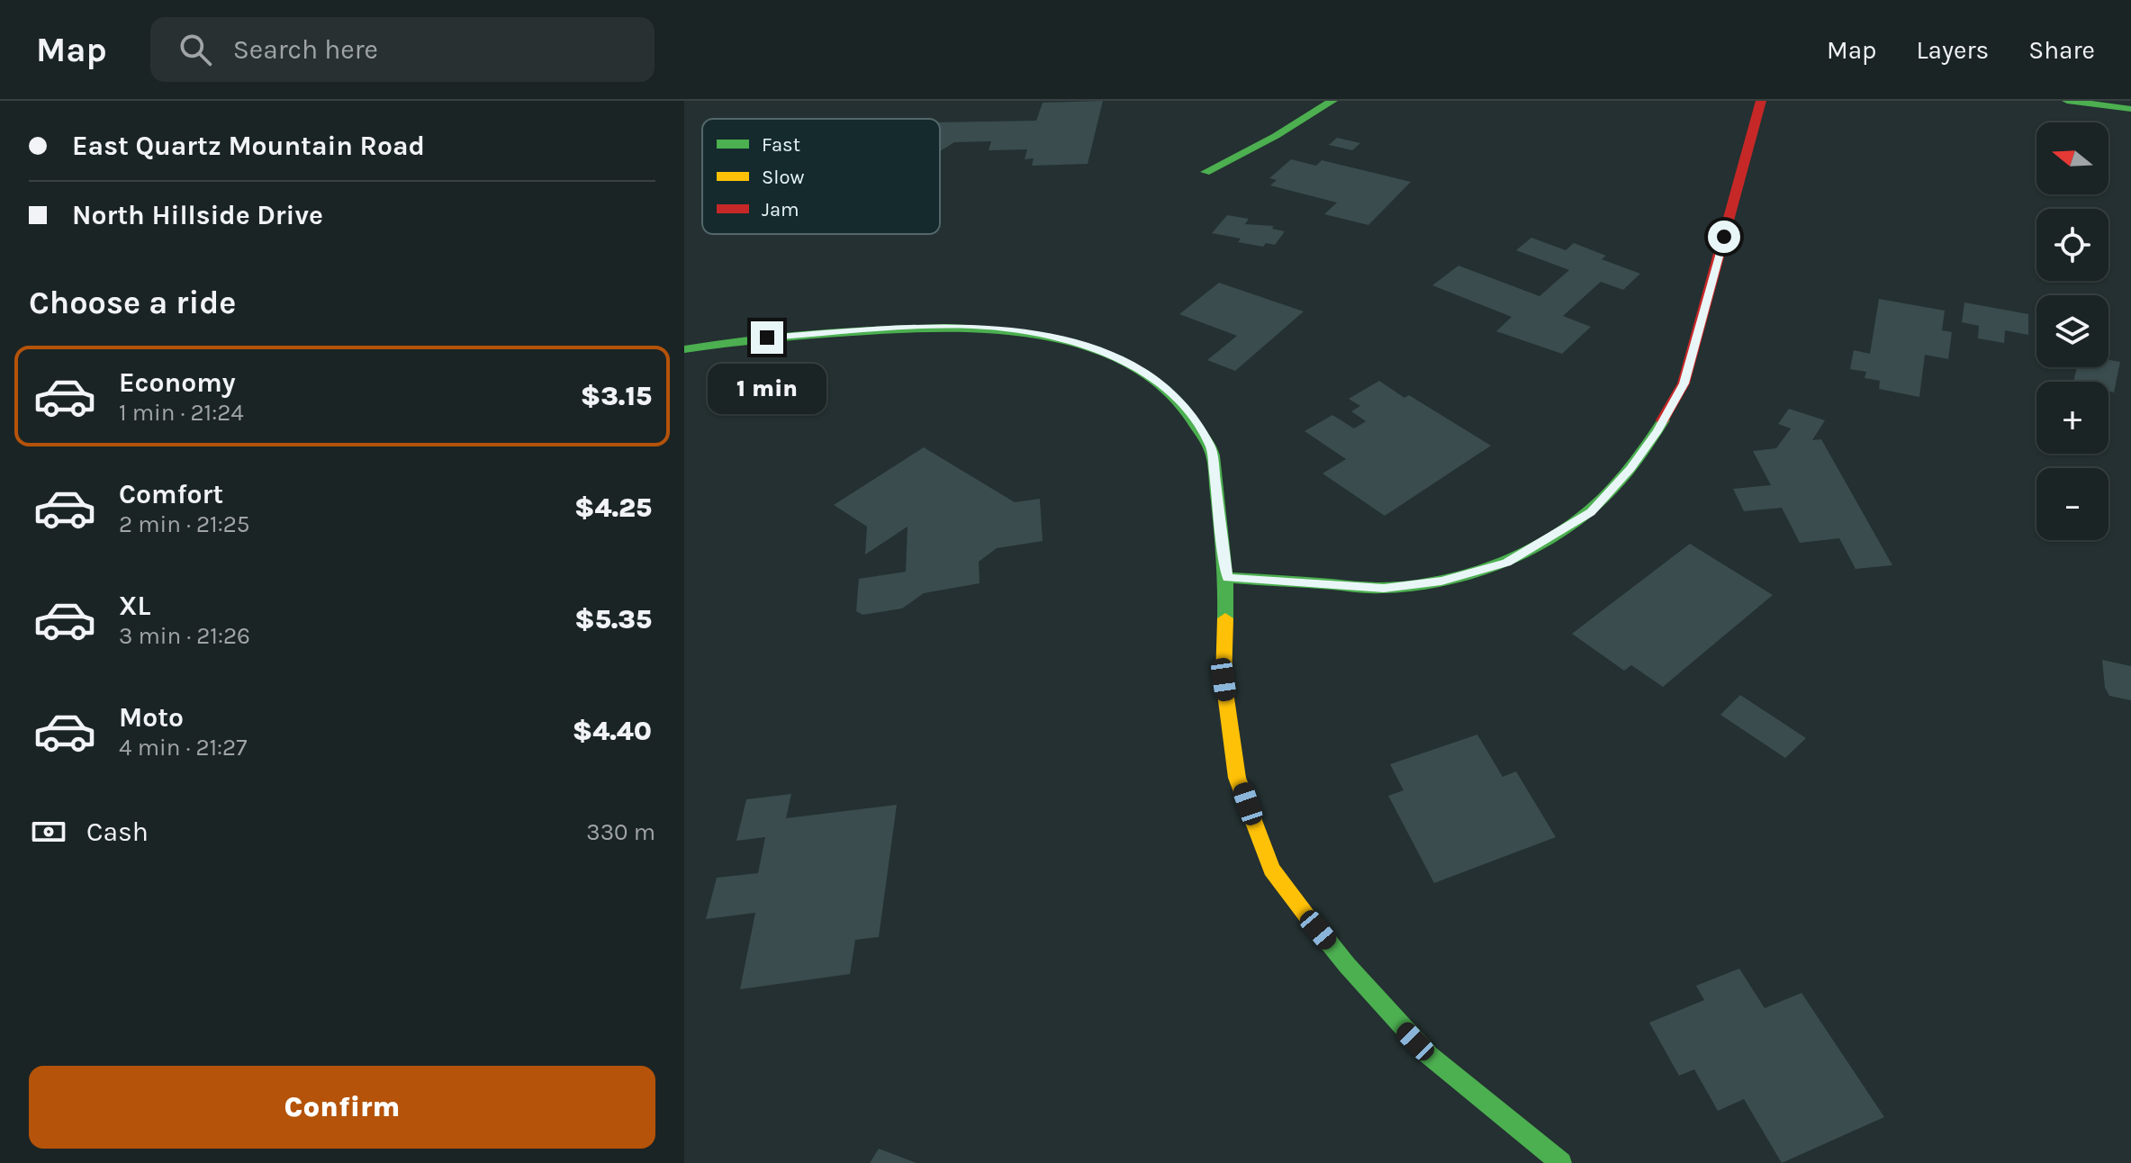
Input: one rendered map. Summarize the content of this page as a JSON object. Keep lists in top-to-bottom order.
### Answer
{
  "legend": ["Fast", "Slow", "Jam"],
  "north": "left",
  "page": {
    "header": "Map",
    "search": "Search here",
    "nav": ["Map", "Layers", "Share"],
    "banner": ["East Quartz Mountain Road", "North Hillside Drive"],
    "map_buttons": ["+", "−"],
    "heading": "Choose a ride",
    "list": [
      {
        "name": "Economy",
        "note": "1 min · 21:24",
        "value": "$3.15"
      },
      {
        "name": "Comfort",
        "note": "2 min · 21:25",
        "value": "$4.25"
      },
      {
        "name": "XL",
        "note": "3 min · 21:26",
        "value": "$5.35"
      },
      {
        "name": "Moto",
        "note": "4 min · 21:27",
        "value": "$4.40"
      }
    ],
    "bubble": "1 min",
    "pay": ["Cash", "330 m"],
    "buttons": "Confirm"
  }
}
